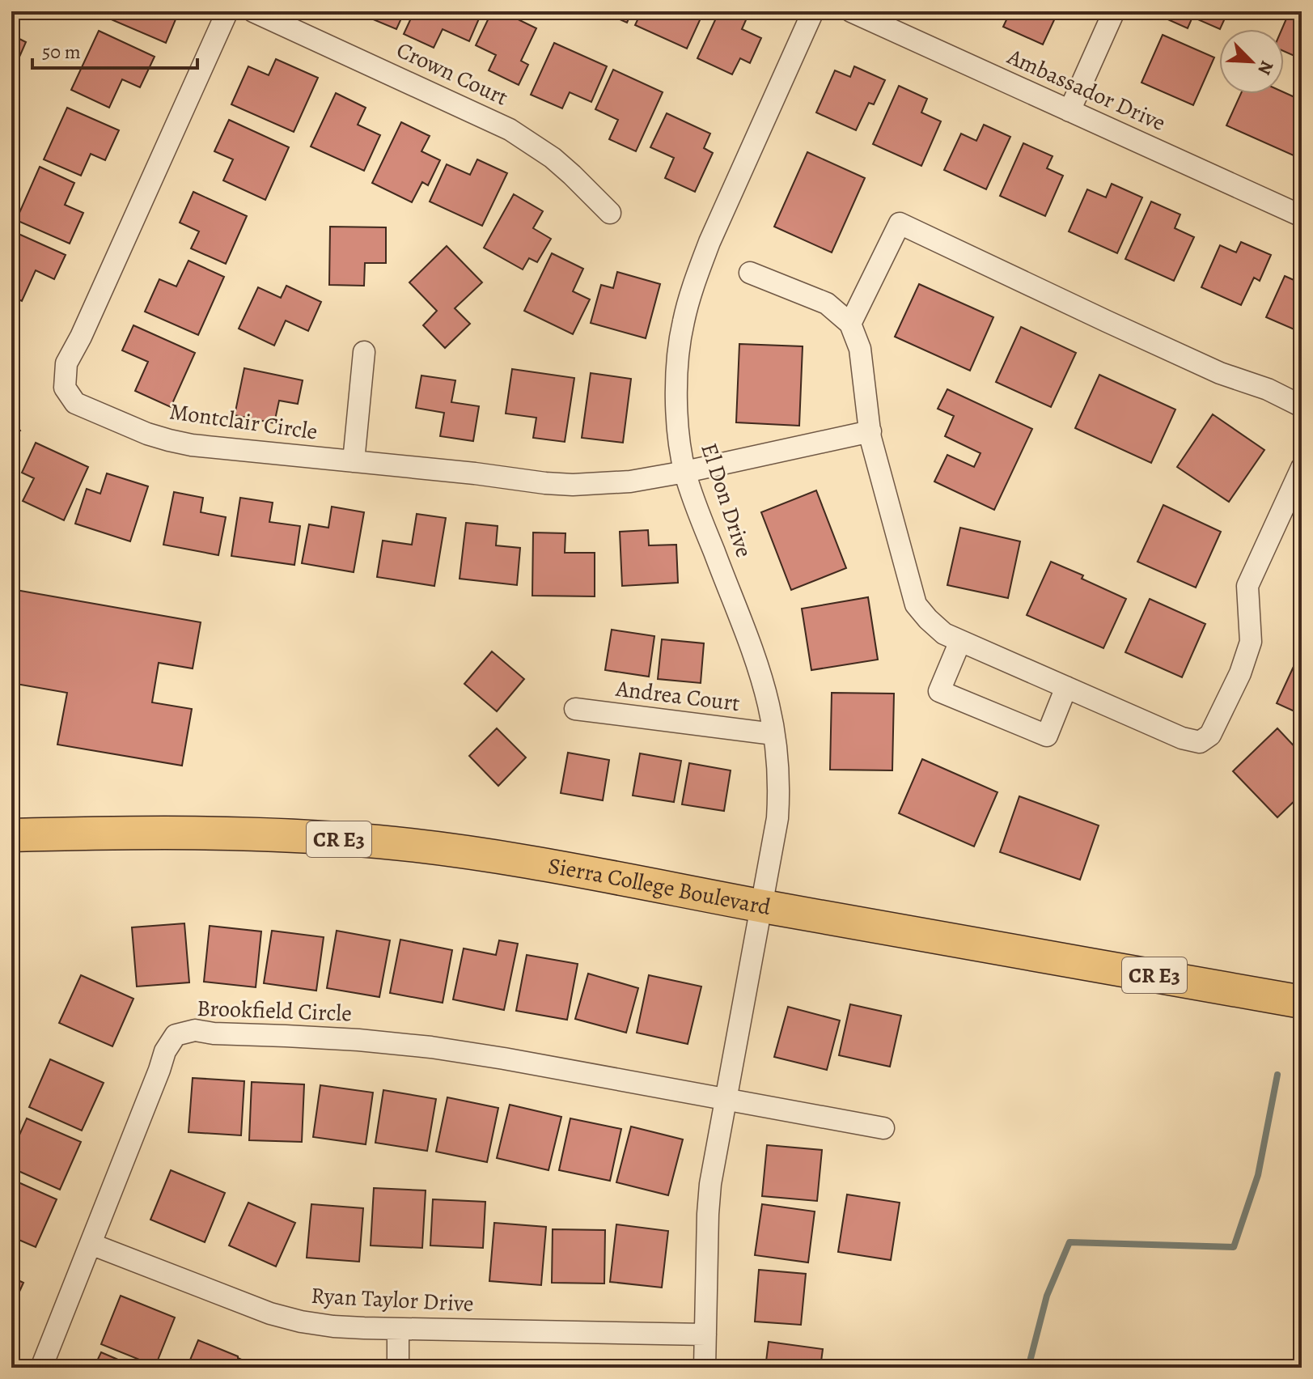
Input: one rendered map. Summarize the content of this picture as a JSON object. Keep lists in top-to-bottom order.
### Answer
{
  "streets": {
    "main road": ["CR E3", "Sierra College Boulevard"],
    "street": [
      "Crown Court",
      "Ambassador Drive",
      "Montclair Circle",
      "El Don Drive",
      "Andrea Court",
      "Brookfield Circle",
      "Ryan Taylor Drive"
    ]
  },
  "crossings": [
    ["Montclair Circle", "El Don Drive"],
    ["El Don Drive", "Andrea Court"],
    ["El Don Drive", "Sierra College Boulevard"],
    ["Brookfield Circle", "Ryan Taylor Drive"]
  ],
  "scale_bar": "50 m",
  "north": "bottom right"
}
